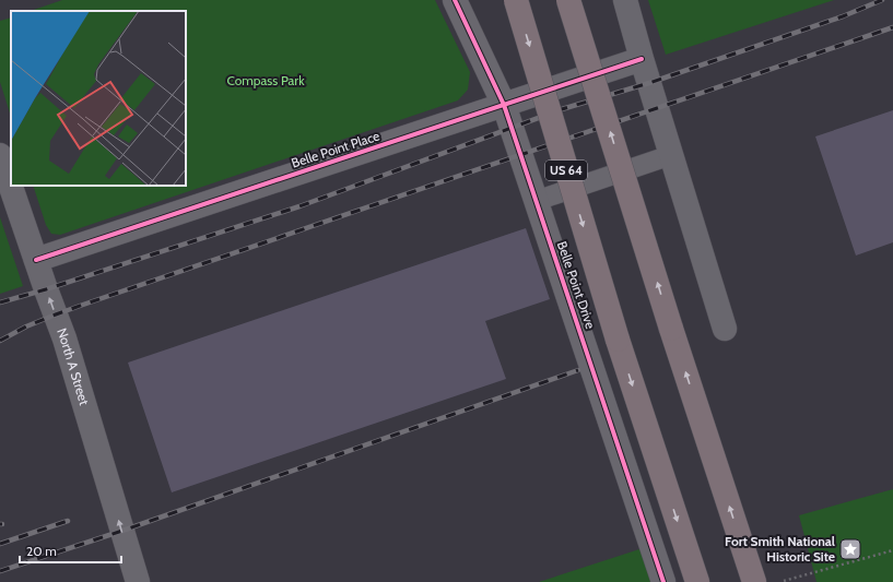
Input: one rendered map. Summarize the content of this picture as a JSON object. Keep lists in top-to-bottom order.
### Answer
{
  "streets": {
    "highway": ["US 64"],
    "street": ["Belle Point Place", "Belle Point Drive", "North A Street"]
  },
  "crossings": [
    ["Belle Point Place", "Belle Point Drive"],
    ["Belle Point Place", "North A Street"]
  ],
  "one_way": ["North A Street"],
  "parks": ["Compass Park"],
  "places": {
    "place": ["Fort Smith National Historic Site"]
  },
  "scale_bar": "20 m"
}
